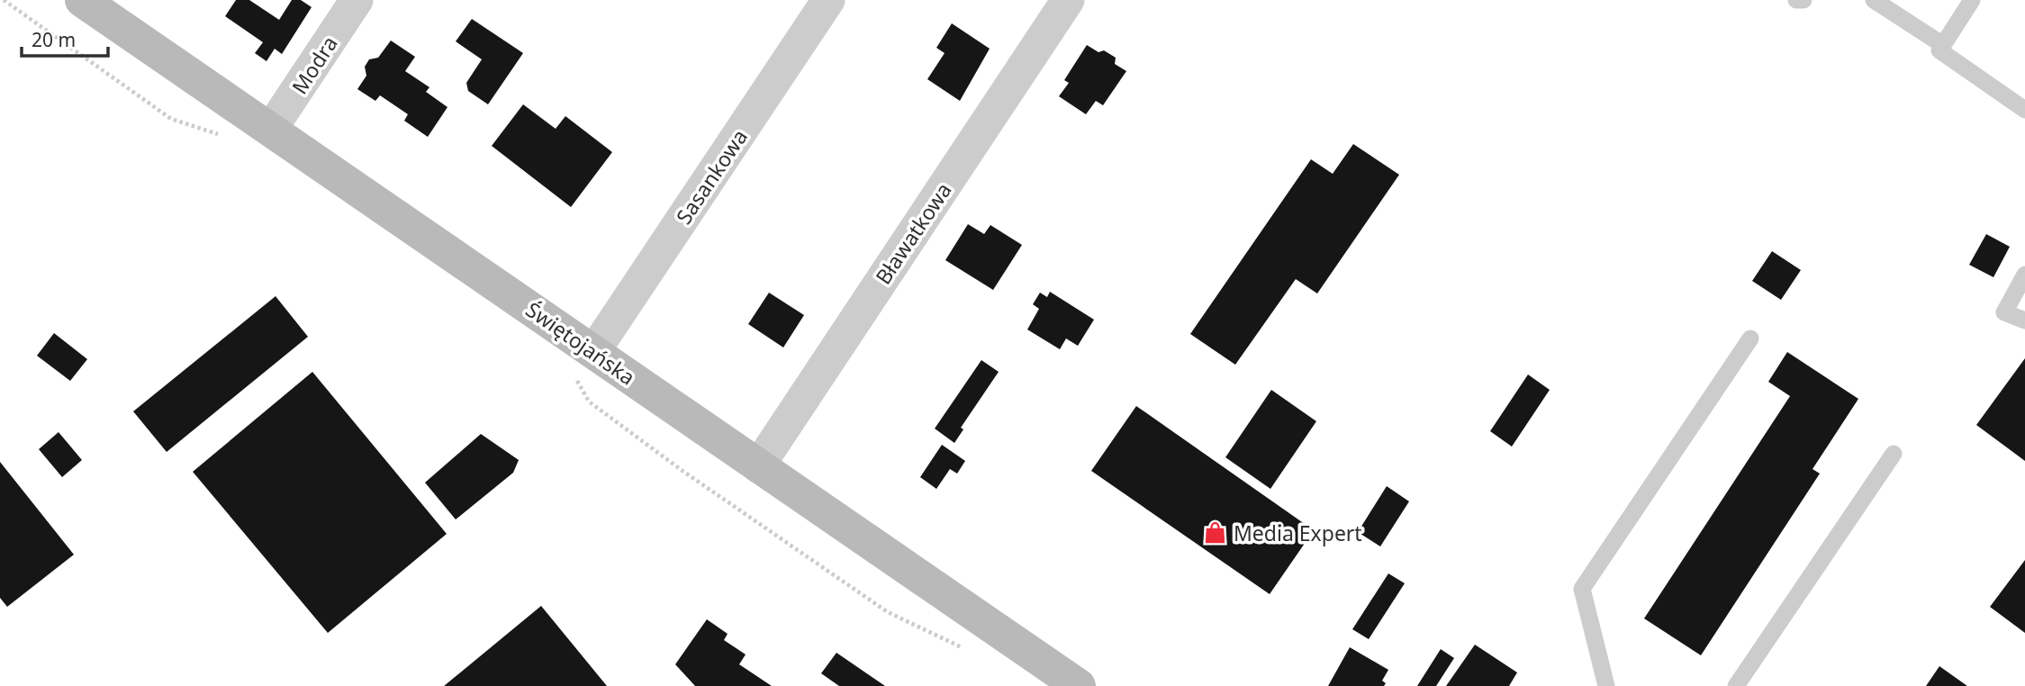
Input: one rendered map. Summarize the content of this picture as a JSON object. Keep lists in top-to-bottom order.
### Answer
{
  "streets": {
    "street": [
      "Modra",
      "Sasankowa",
      "Bławatkowa",
      "Świętojańska"
    ]
  },
  "crossings": [
    ["Modra", "Świętojańska"],
    ["Sasankowa", "Świętojańska"],
    ["Bławatkowa", "Świętojańska"]
  ],
  "places": {
    "shop": ["Media Expert"]
  },
  "scale_bar": "20 m"
}
